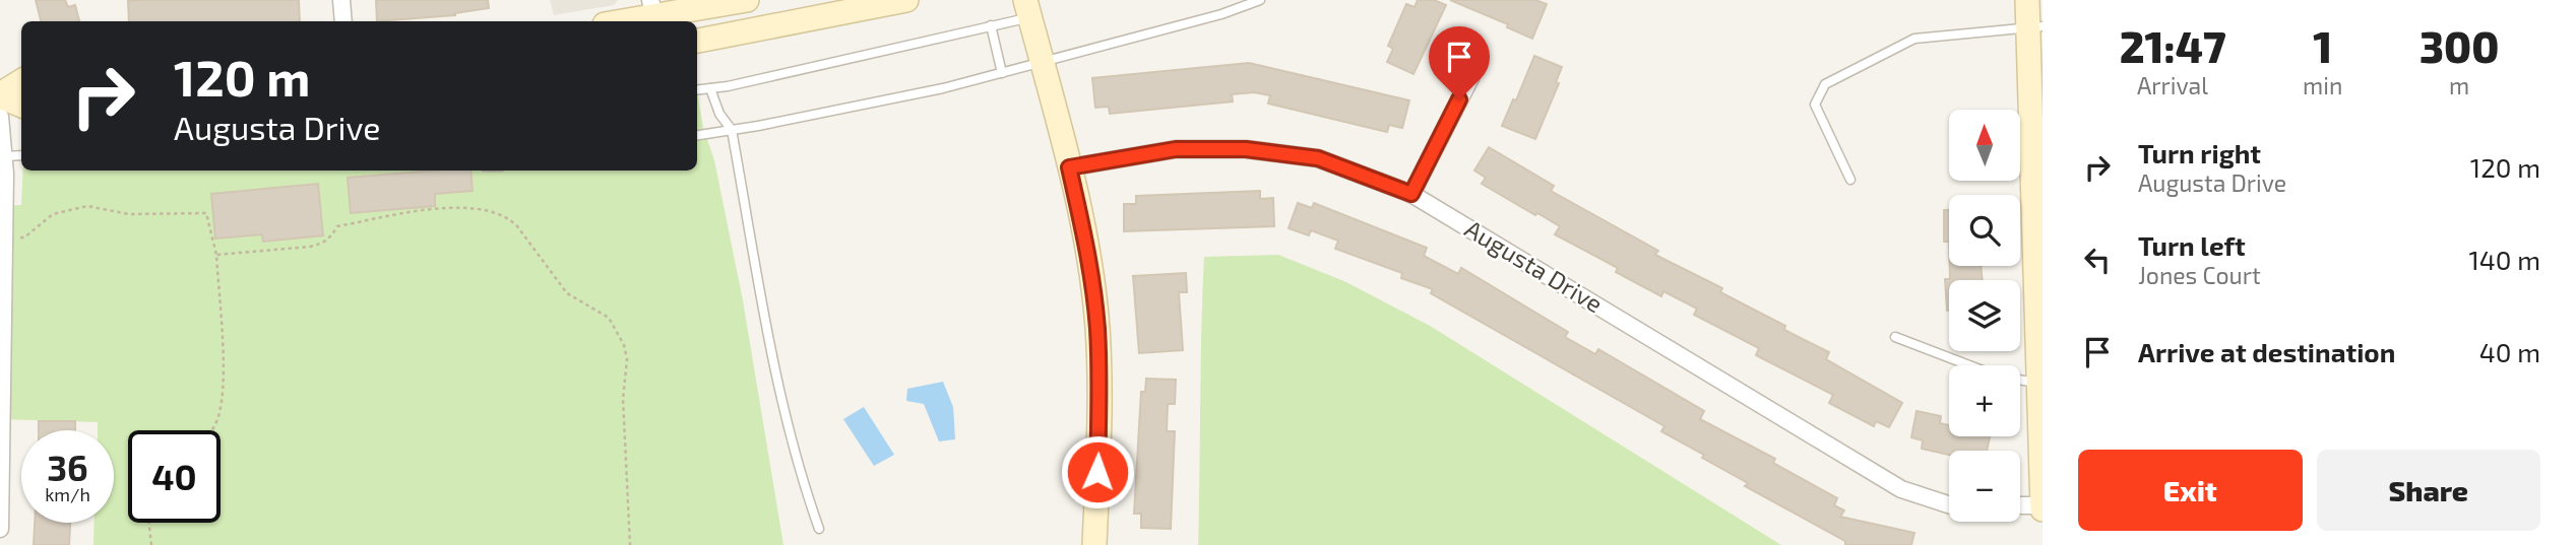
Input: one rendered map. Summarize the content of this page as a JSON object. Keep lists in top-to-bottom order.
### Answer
{
  "streets": {
    "street": ["Augusta Drive"]
  },
  "north": "top",
  "page": {
    "eta": [
      "21:47",
      "Arrival",
      "1",
      "min",
      "300",
      "m"
    ],
    "turn": ["120 m", "Augusta Drive"],
    "map_buttons": ["+", "−"],
    "list": [
      {
        "name": "Turn right",
        "note": "Augusta Drive",
        "value": "120 m"
      },
      {
        "name": "Turn left",
        "note": "Jones Court",
        "value": "140 m"
      },
      {
        "name": "Arrive at destination",
        "value": "40 m"
      }
    ],
    "speed": "36 km/h",
    "limit": "40",
    "buttons": ["Exit", "Share"]
  }
}
